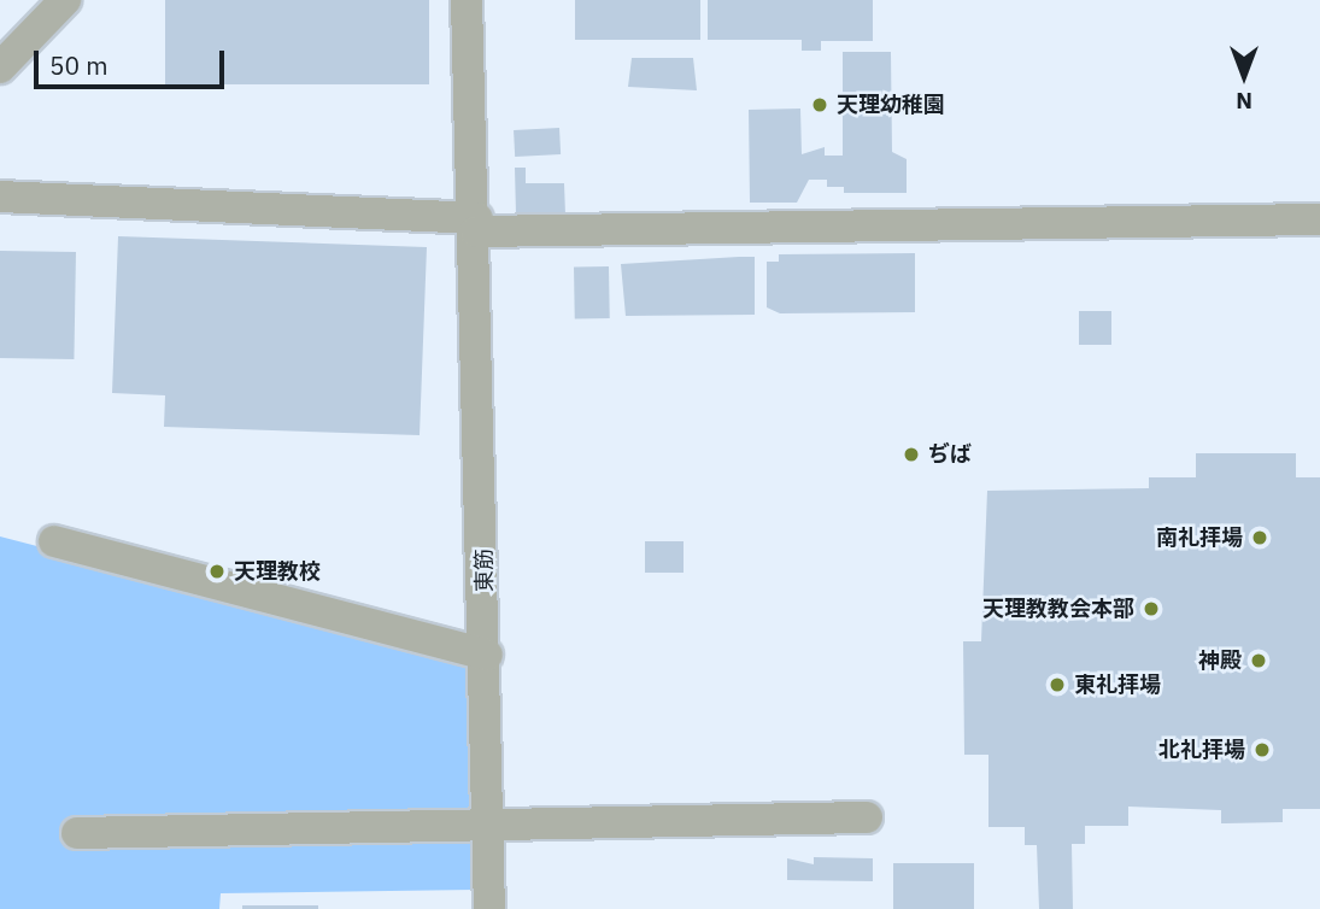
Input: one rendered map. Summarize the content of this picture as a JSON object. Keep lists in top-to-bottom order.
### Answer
{
  "streets": {
    "street": ["東筋"]
  },
  "places": [
    "天理幼稚園",
    "ぢば",
    "南礼拝場",
    "天理教校",
    "天理教教会本部",
    "神殿",
    "東礼拝場",
    "北礼拝場"
  ],
  "scale_bar": "50 m",
  "north": "bottom"
}
